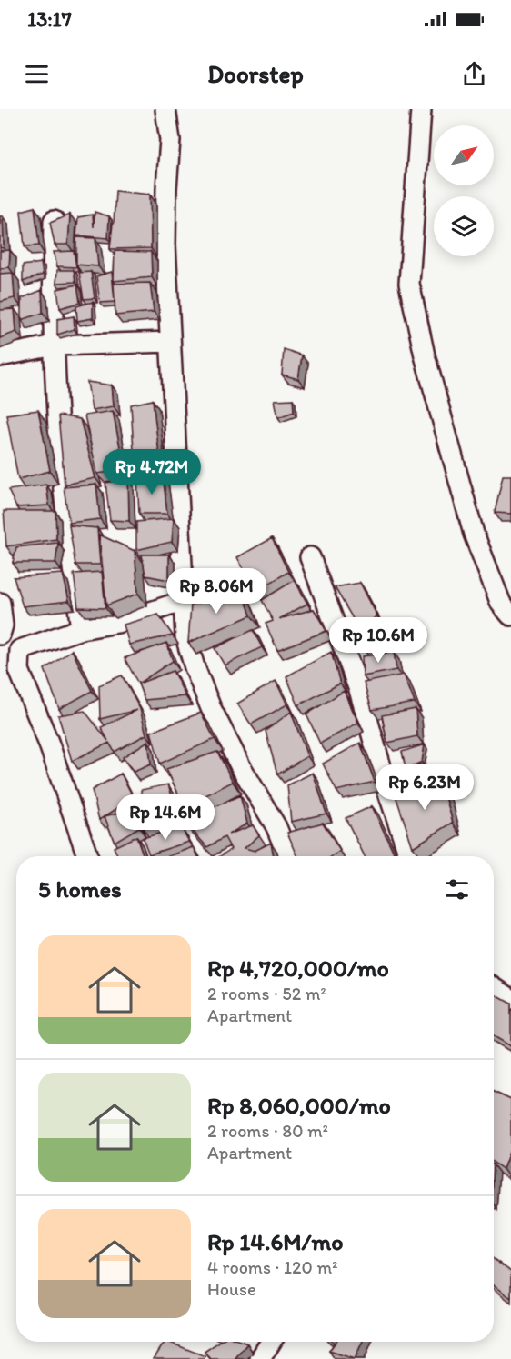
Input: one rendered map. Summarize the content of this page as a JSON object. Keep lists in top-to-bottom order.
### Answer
{
  "north": "top right",
  "page": {
    "status": "13:17",
    "header": "Doorstep",
    "price": [
      "Rp 4.72M",
      "Rp 8.06M",
      "Rp 10.6M",
      "Rp 6.23M",
      "Rp 14.6M"
    ],
    "heading": "5 homes",
    "list": [
      {
        "name": "Rp 4,720,000/mo",
        "note": "2 rooms · 52 m² · Apartment"
      },
      {
        "name": "Rp 8,060,000/mo",
        "note": "2 rooms · 80 m² · Apartment"
      },
      {
        "name": "Rp 14.6M/mo",
        "note": "4 rooms · 120 m² · House"
      }
    ]
  }
}
